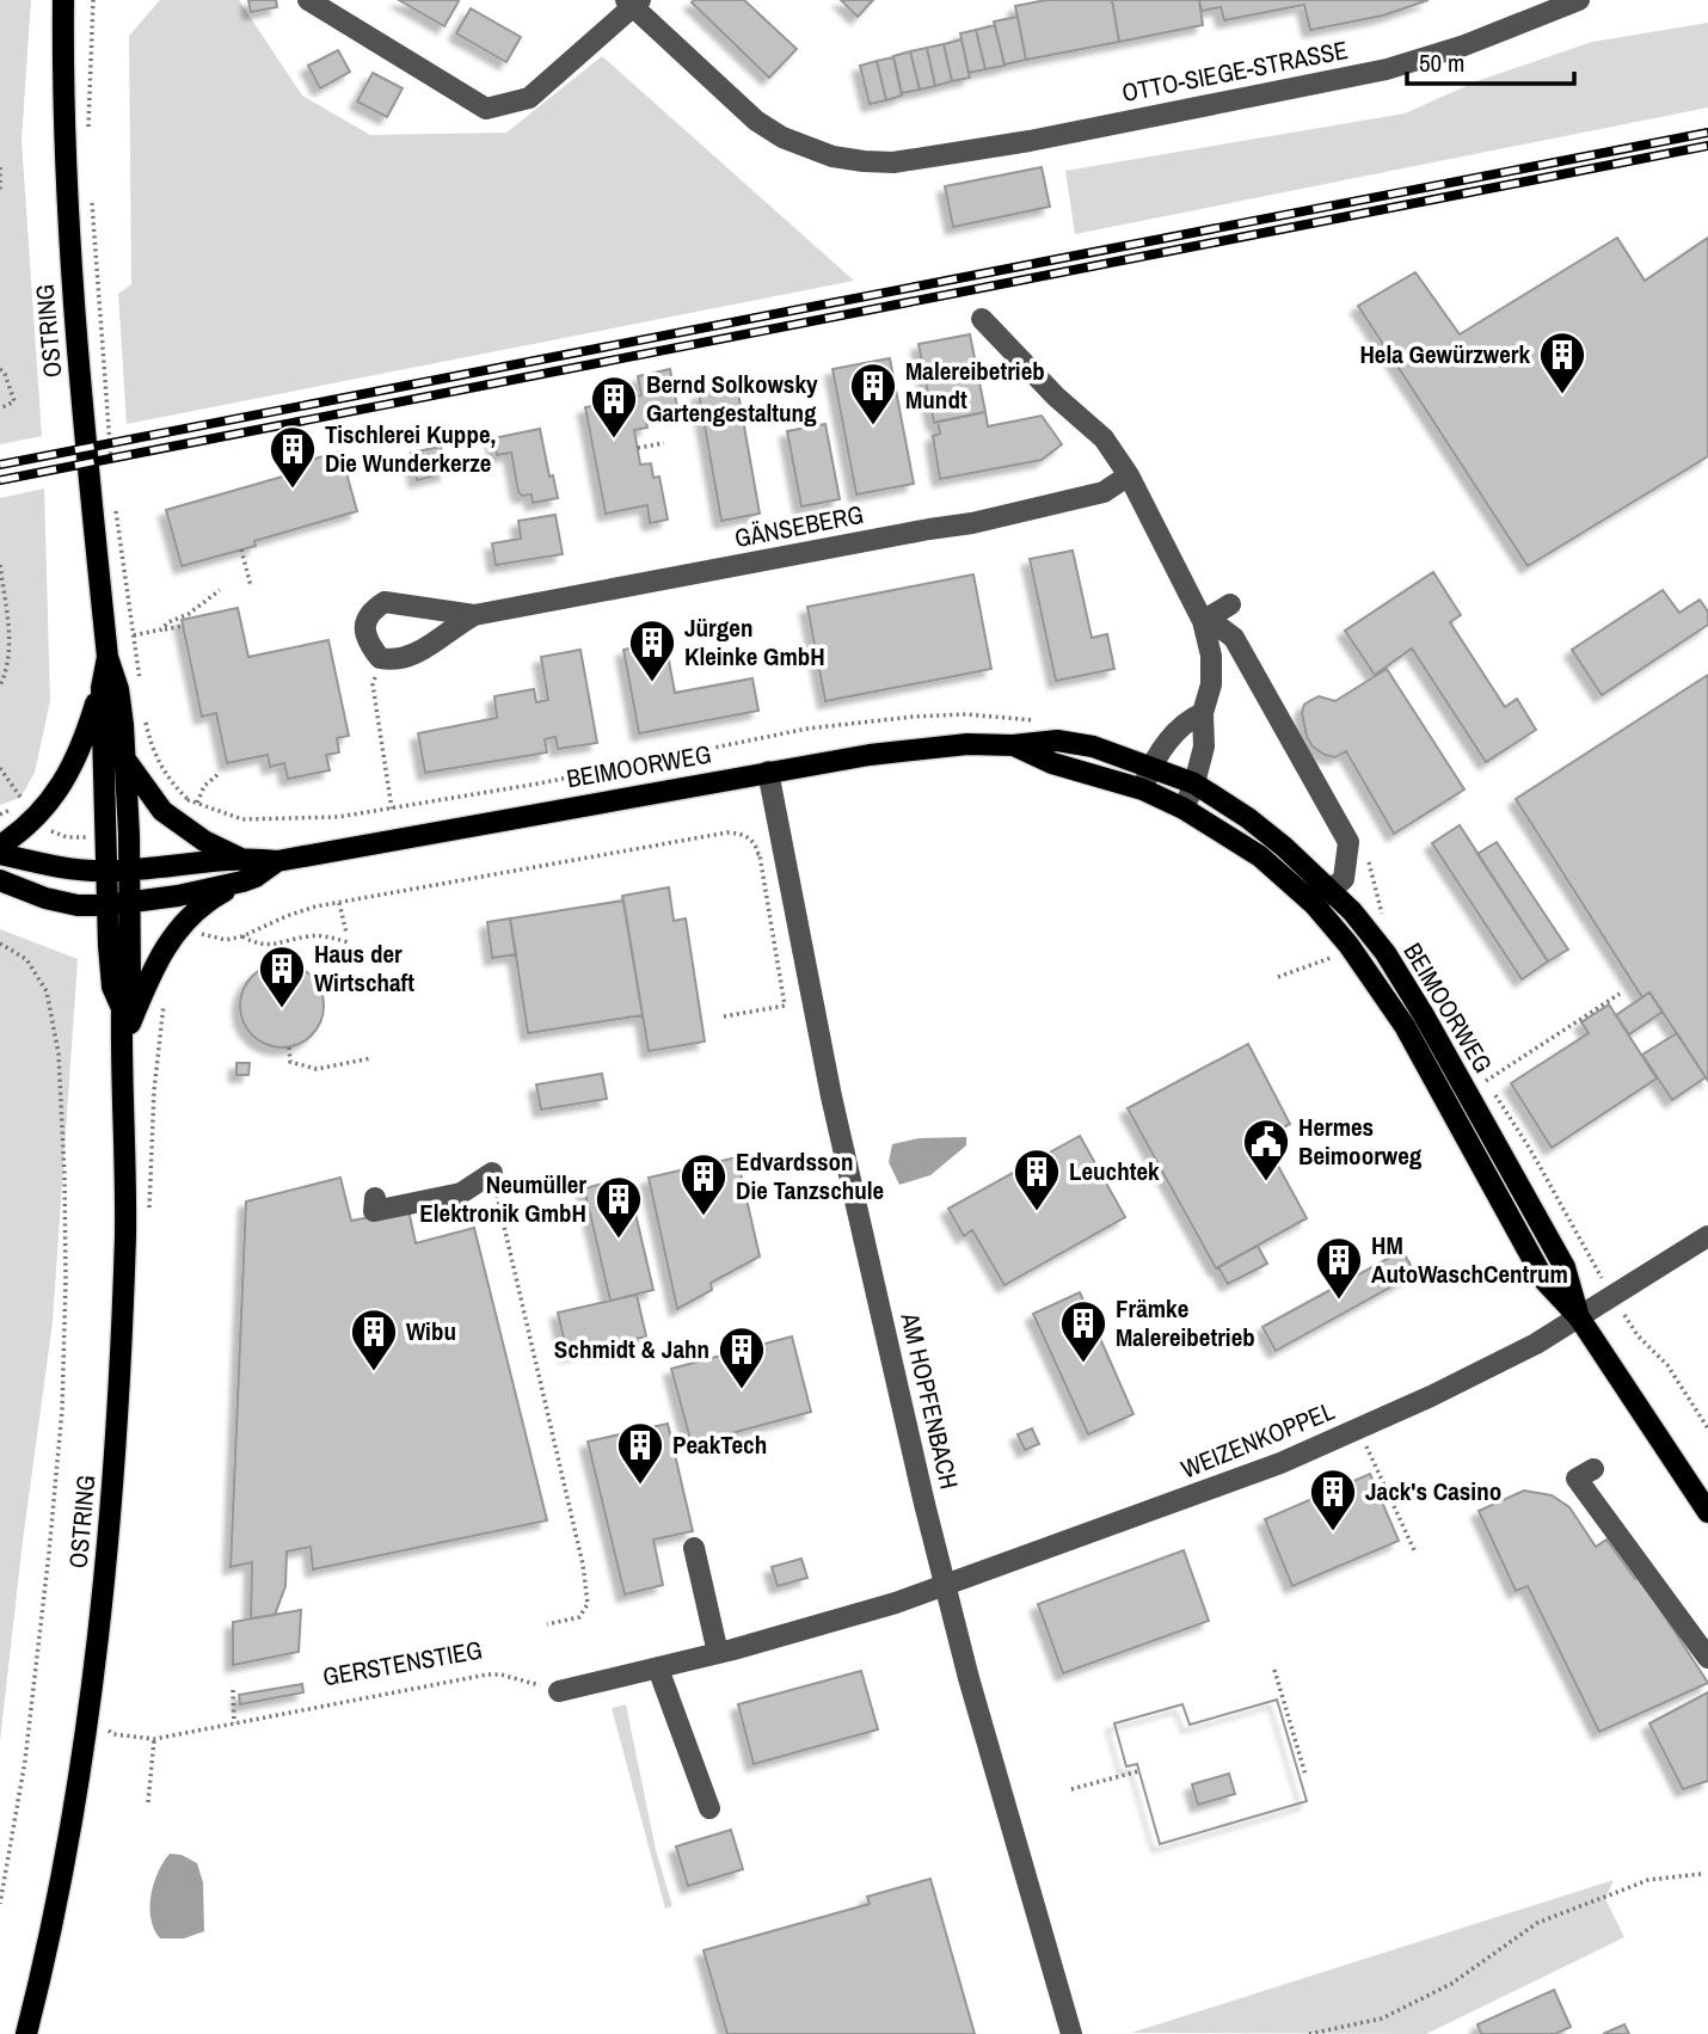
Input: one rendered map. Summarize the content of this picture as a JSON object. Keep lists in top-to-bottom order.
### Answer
{
  "streets": {
    "main road": ["OSTRING", "BEIMOORWEG"],
    "street": [
      "OTTO-SIEGE-STRASSE",
      "GÄNSEBERG",
      "AM HOPFENBACH",
      "WEIZENKOPPEL"
    ],
    "path": ["GERSTENSTIEG"]
  },
  "crossings": [
    ["OSTRING", "BEIMOORWEG"],
    ["BEIMOORWEG", "AM HOPFENBACH"],
    ["BEIMOORWEG", "WEIZENKOPPEL"],
    ["AM HOPFENBACH", "WEIZENKOPPEL"]
  ],
  "places": {
    "building": [
      "Hela Gewürzwerk",
      "Malereibetrieb Mundt",
      "Bernd Solkowsky Gartengestaltung",
      "Tischlerei Kuppe, Die Wunderkerze",
      "Jürgen Kleinke GmbH",
      "Haus der Wirtschaft",
      "Leuchtek",
      "Edvardsson Die Tanzschule",
      "Neumüller Elektronik GmbH",
      "HM AutoWaschCentrum",
      "Främke Malereibetrieb",
      "Wibu",
      "Schmidt & Jahn",
      "PeakTech",
      "Jack's Casino"
    ],
    "public building": ["Hermes Beimoorweg"]
  },
  "scale_bar": "50 m"
}
